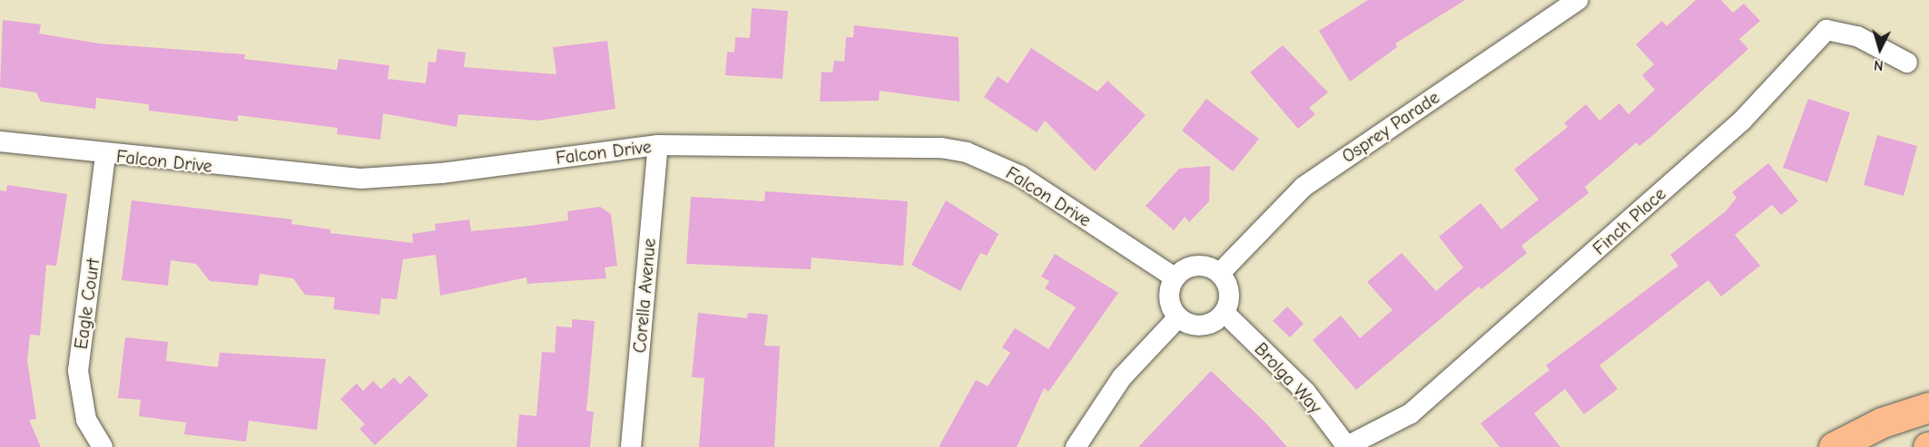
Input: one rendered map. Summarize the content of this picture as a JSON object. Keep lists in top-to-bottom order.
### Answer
{
  "streets": {
    "street": [
      "Osprey Parade",
      "Falcon Drive",
      "Finch Place",
      "Corella Avenue",
      "Eagle Court",
      "Brolga Way"
    ]
  },
  "crossings": [
    ["Osprey Parade", "Falcon Drive"],
    ["Osprey Parade", "Brolga Way"],
    ["Falcon Drive", "Corella Avenue"],
    ["Falcon Drive", "Eagle Court"],
    ["Falcon Drive", "Brolga Way"],
    ["Finch Place", "Brolga Way"]
  ],
  "north": "bottom"
}
